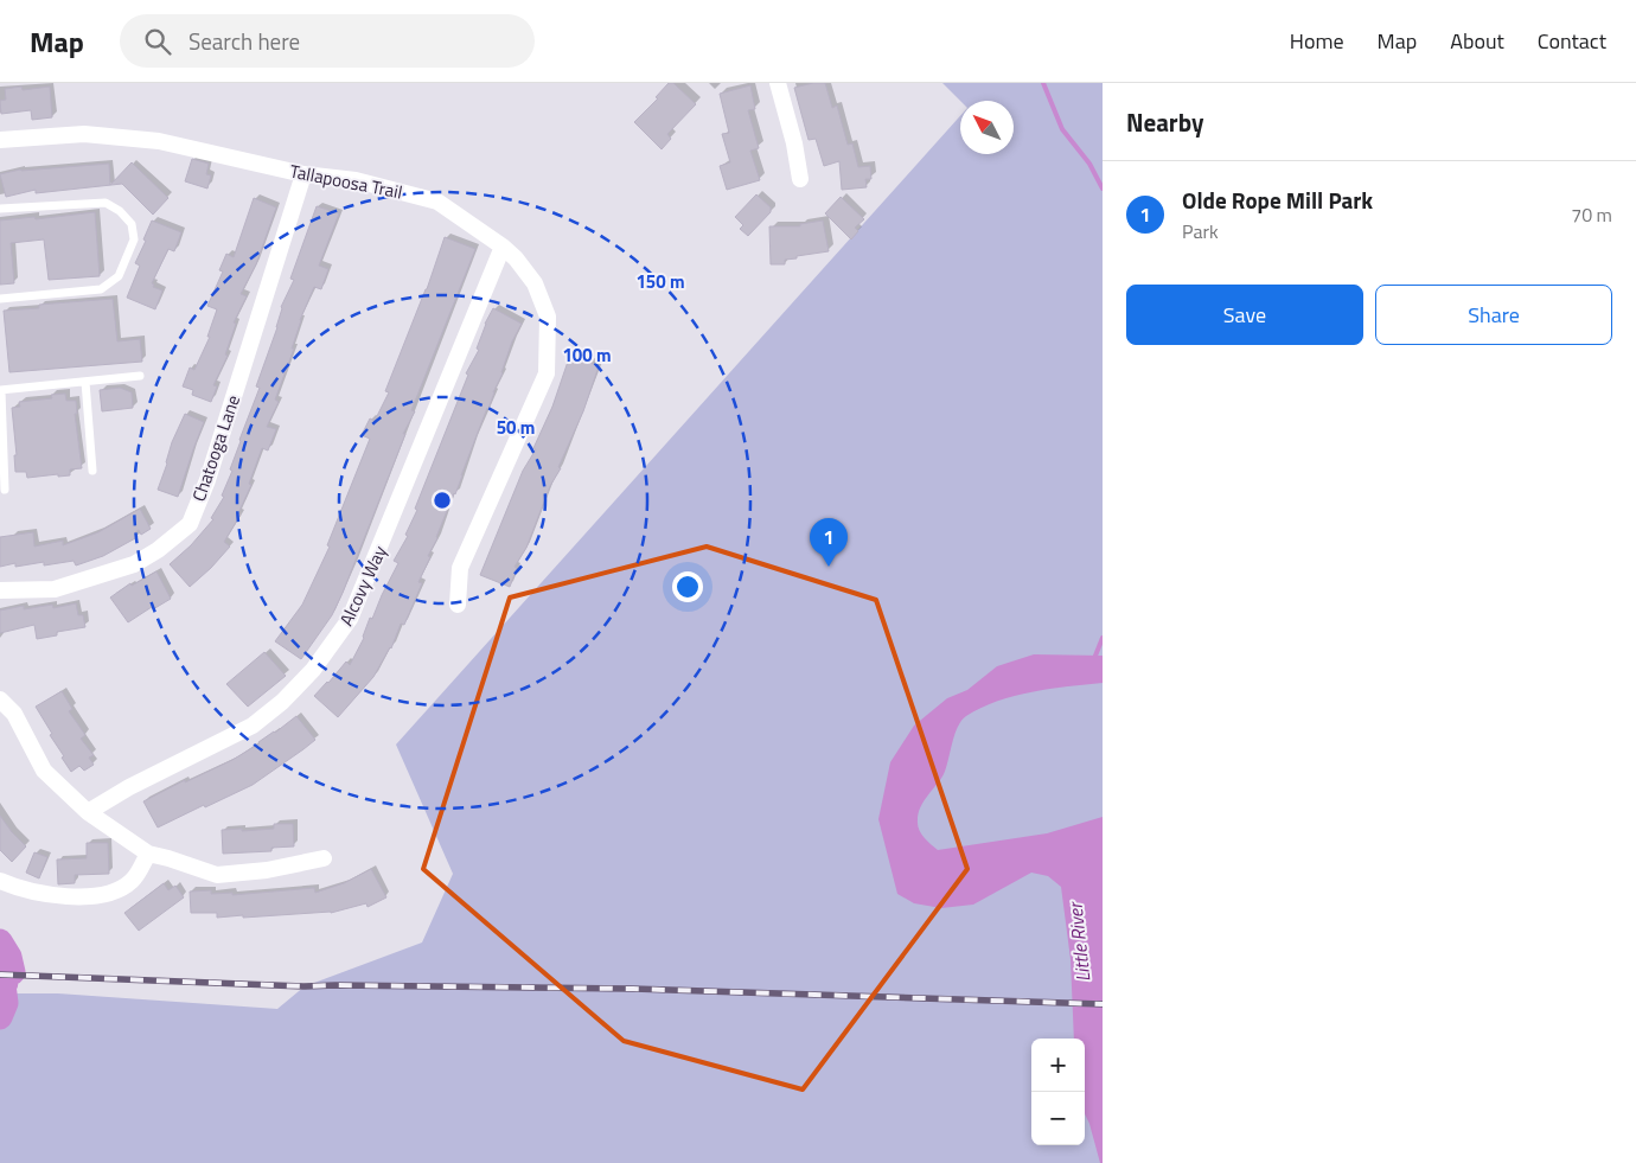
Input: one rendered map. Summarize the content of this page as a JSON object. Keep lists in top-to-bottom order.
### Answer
{
  "streets": {
    "street": ["Tallapoosa Trail", "Chatooga Lane", "Alcovy Way"]
  },
  "crossings": [
    ["Tallapoosa Trail", "Chatooga Lane"],
    ["Tallapoosa Trail", "Alcovy Way"]
  ],
  "water": ["Little River"],
  "north": "top left",
  "page": {
    "header": "Map",
    "search": "Search here",
    "nav": [
      "Home",
      "Map",
      "About",
      "Contact"
    ],
    "heading": "Nearby",
    "list": [
      {
        "mark": "1",
        "name": "Olde Rope Mill Park",
        "note": "Park",
        "value": "70 m"
      }
    ],
    "buttons": ["Save", "Share"],
    "pins": "1",
    "map_buttons": ["+", "−"]
  },
  "rings": ["150 m", "100 m", "50 m"]
}
